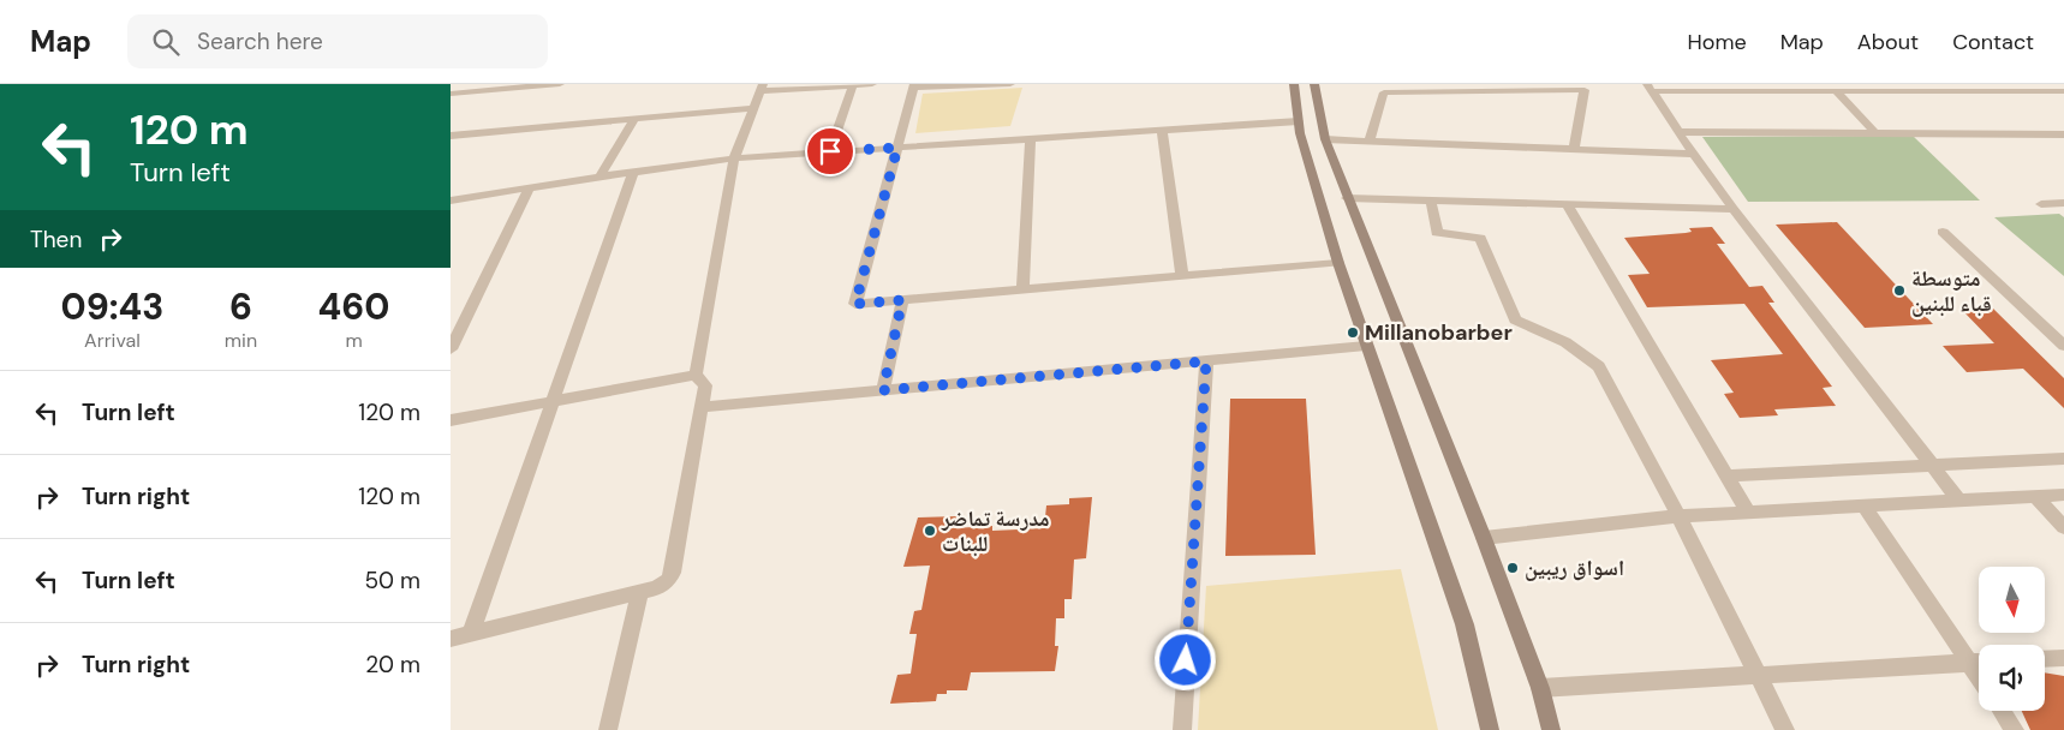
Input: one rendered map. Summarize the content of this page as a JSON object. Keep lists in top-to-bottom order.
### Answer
{
  "places": [
    "متوسطة قباء للبنين",
    "Millanobarber",
    "مدرسة تماضر للبنات",
    "اسواق ريبين"
  ],
  "north": "bottom",
  "page": {
    "header": "Map",
    "search": "Search here",
    "nav": [
      "Home",
      "Map",
      "About",
      "Contact"
    ],
    "turn": ["120 m", "Turn left"],
    "then": "Then",
    "eta": [
      "09:43",
      "Arrival",
      "6",
      "min",
      "460",
      "m"
    ],
    "list": [
      {
        "name": "Turn left",
        "value": "120 m"
      },
      {
        "name": "Turn right",
        "value": "120 m"
      },
      {
        "name": "Turn left",
        "value": "50 m"
      },
      {
        "name": "Turn right",
        "value": "20 m"
      }
    ]
  }
}
